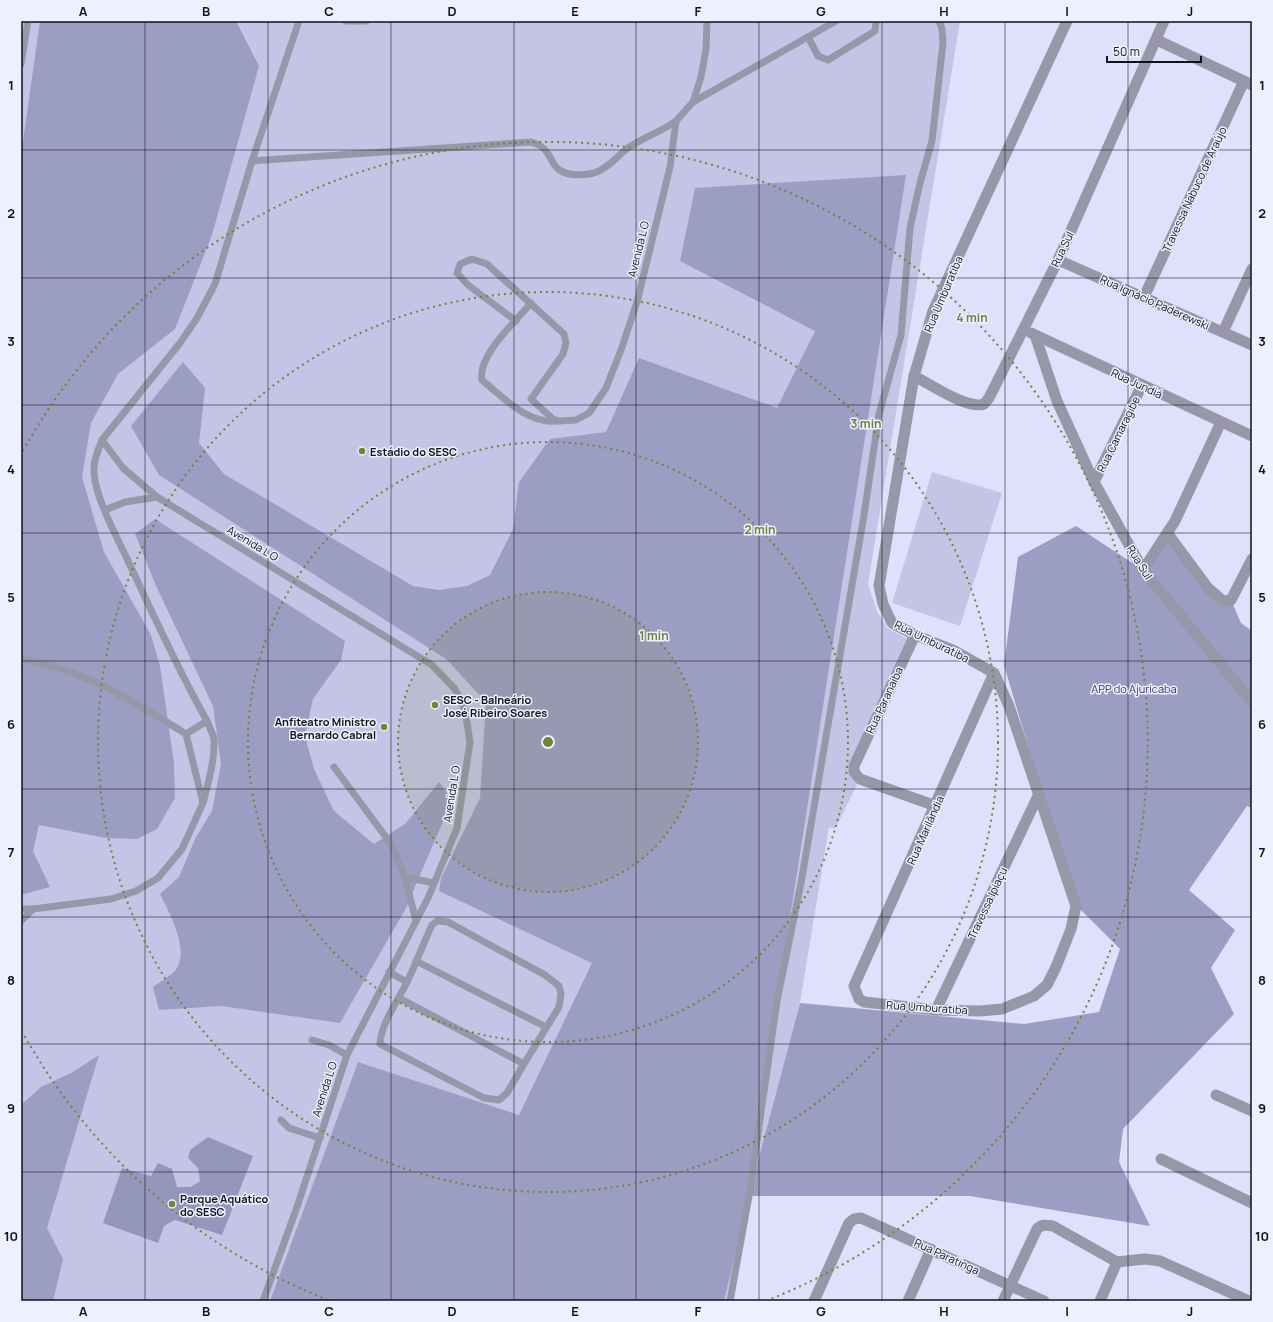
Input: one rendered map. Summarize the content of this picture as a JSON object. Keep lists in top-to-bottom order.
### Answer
{
  "streets": {
    "street": [
      "Travessa Nabuco de Araújo",
      "Rua Sul",
      "Rua Umburatiba",
      "Rua Ignácio Paderewski",
      "Rua Jundiá",
      "Rua Camaragibe",
      "Rua Paranaiba",
      "Rua Marilândia",
      "Travessa Ipiaçu",
      "Rua Paratinga"
    ],
    "lane": ["Avenida L O"]
  },
  "crossings": [
    ["Travessa Nabuco de Araújo", "Rua Ignácio Paderewski"],
    ["Rua Sul", "Rua Umburatiba"],
    ["Rua Sul", "Rua Ignácio Paderewski"],
    ["Rua Sul", "Rua Jundiá"],
    ["Rua Sul", "Rua Camaragibe"],
    ["Rua Umburatiba", "Rua Paranaiba"],
    ["Rua Umburatiba", "Rua Marilândia"],
    ["Rua Umburatiba", "Travessa Ipiaçu"],
    ["Rua Jundiá", "Rua Camaragibe"],
    ["Rua Paranaiba", "Rua Marilândia"]
  ],
  "parks": ["APP do Ajuricaba"],
  "places": [
    "Estádio do SESC",
    "SESC - Balneário José Ribeiro Soares",
    "Anfiteatro Ministro Bernardo Cabral",
    "Parque Aquático do SESC"
  ],
  "scale_bar": "50 m",
  "grid": {
    "columns": [
      "A",
      "B",
      "C",
      "D",
      "E",
      "F",
      "G",
      "H",
      "I",
      "J"
    ],
    "rows": [
      "1",
      "2",
      "3",
      "4",
      "5",
      "6",
      "7",
      "8",
      "9",
      "10"
    ]
  },
  "rings": [
    "4 min",
    "3 min",
    "2 min",
    "1 min"
  ]
}
